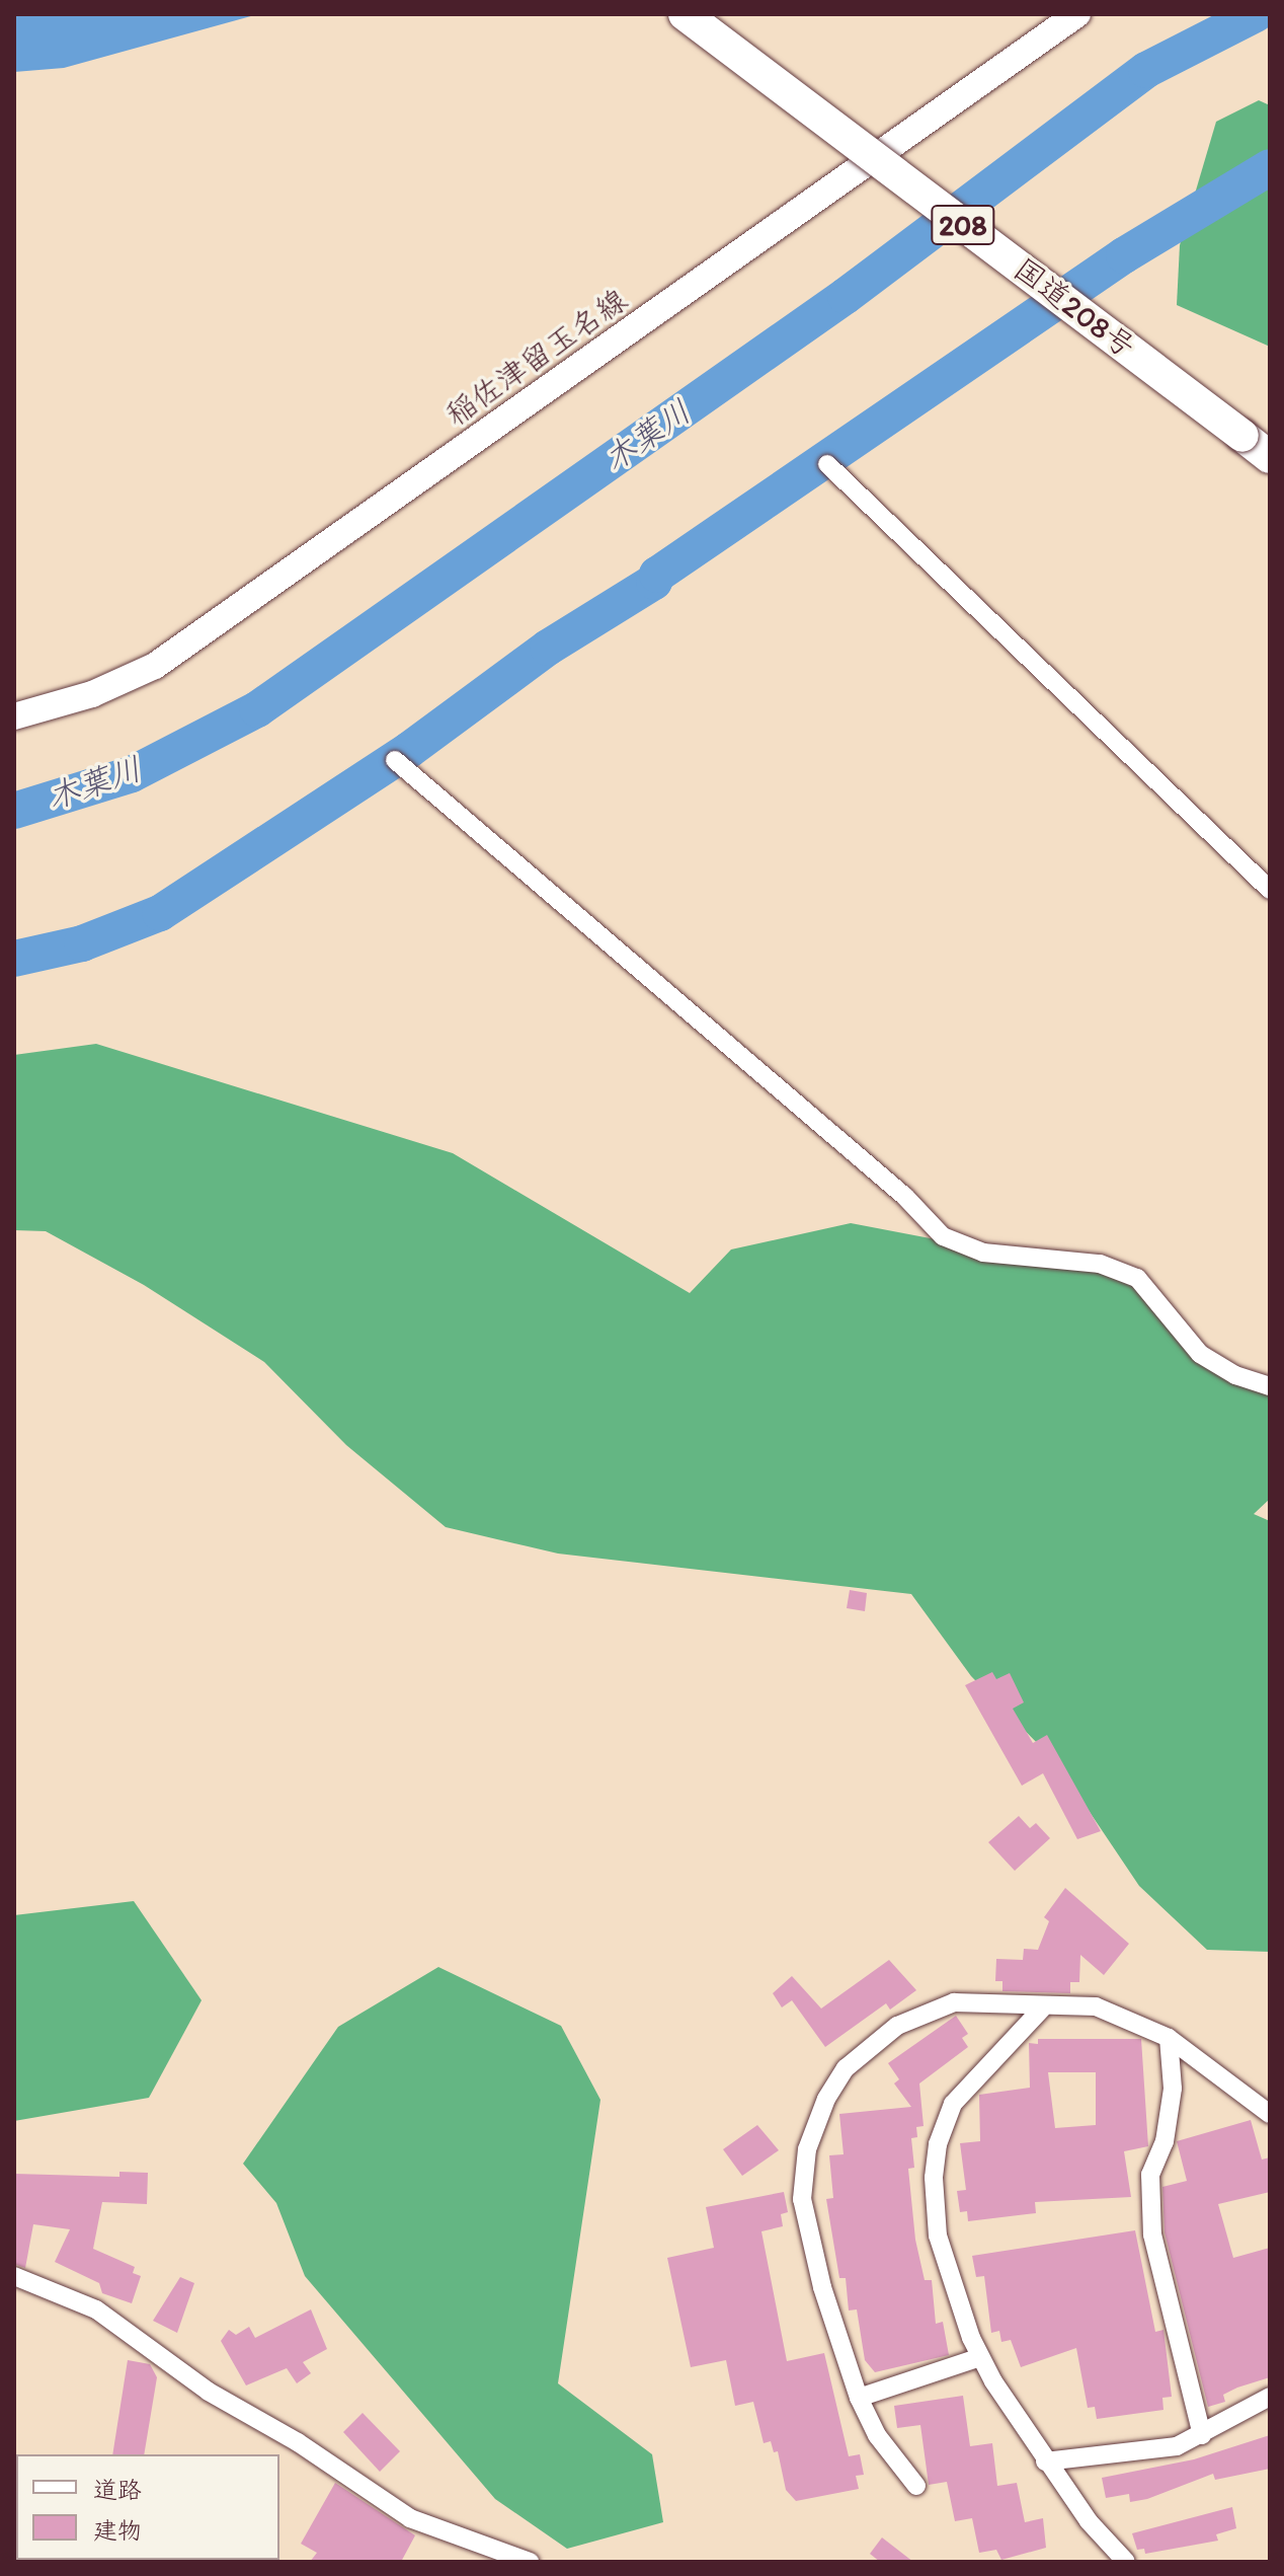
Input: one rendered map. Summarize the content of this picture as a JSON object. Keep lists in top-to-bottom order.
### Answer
{
  "streets": {
    "highway": ["208", "国道208号"],
    "main road": ["稲佐津留玉名線"]
  },
  "water": ["木葉川"],
  "legend": ["道路", "建物"]
}
